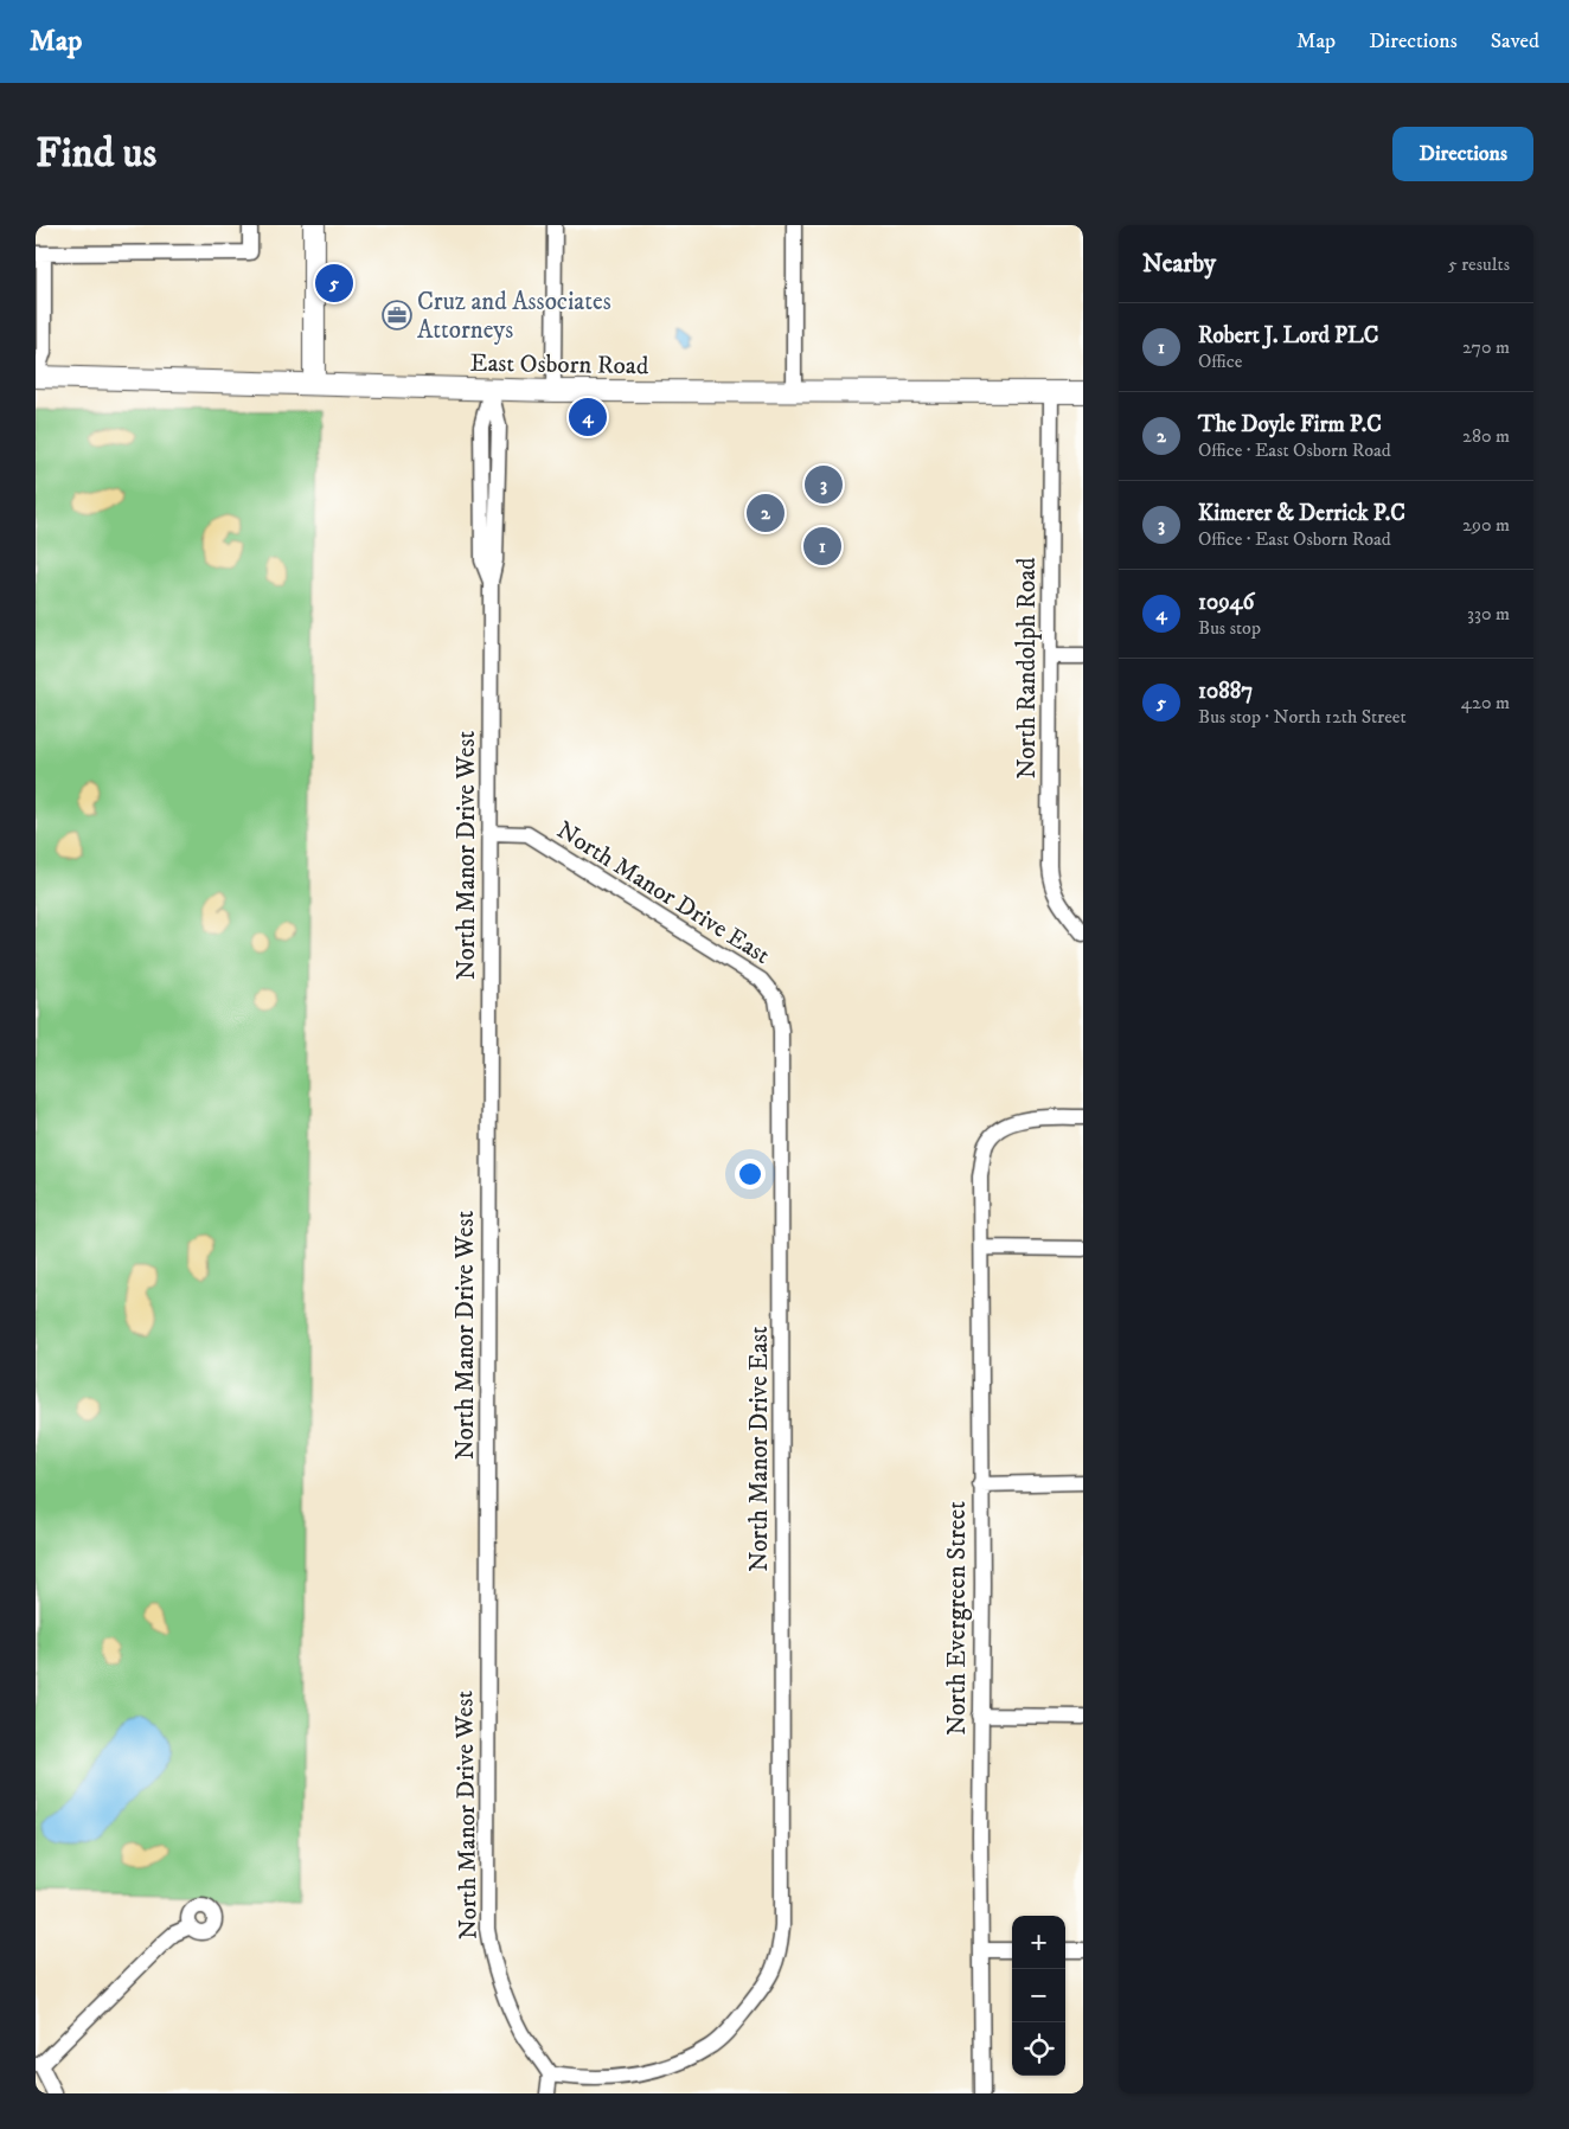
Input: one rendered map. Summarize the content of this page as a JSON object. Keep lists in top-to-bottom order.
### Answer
{
  "streets": {
    "main road": ["East Osborn Road"],
    "street": [
      "North Randolph Road",
      "North Manor Drive West",
      "North Manor Drive East",
      "North Evergreen Street"
    ]
  },
  "crossings": [
    ["East Osborn Road", "North Randolph Road"],
    ["East Osborn Road", "North Manor Drive West"],
    ["North Manor Drive West", "North Manor Drive East"]
  ],
  "places": {
    "office": ["Cruz and Associates Attorneys"]
  },
  "page": {
    "header": "Map",
    "nav": ["Map", "Directions", "Saved"],
    "buttons": "Directions",
    "title": "Find us",
    "heading": ["Nearby", "5 results"],
    "pins": [
      "5",
      "4",
      "3",
      "2",
      "1"
    ],
    "list": [
      {
        "mark": "1",
        "name": "Robert J. Lord PLC",
        "note": "Office",
        "value": "270 m"
      },
      {
        "mark": "2",
        "name": "The Doyle Firm P.C",
        "note": "Office · East Osborn Road",
        "value": "280 m"
      },
      {
        "mark": "3",
        "name": "Kimerer & Derrick P.C",
        "note": "Office · East Osborn Road",
        "value": "290 m"
      },
      {
        "mark": "4",
        "name": "10946",
        "note": "Bus stop",
        "value": "330 m"
      },
      {
        "mark": "5",
        "name": "10887",
        "note": "Bus stop · North 12th Street",
        "value": "420 m"
      }
    ],
    "map_buttons": ["+", "−"]
  }
}
